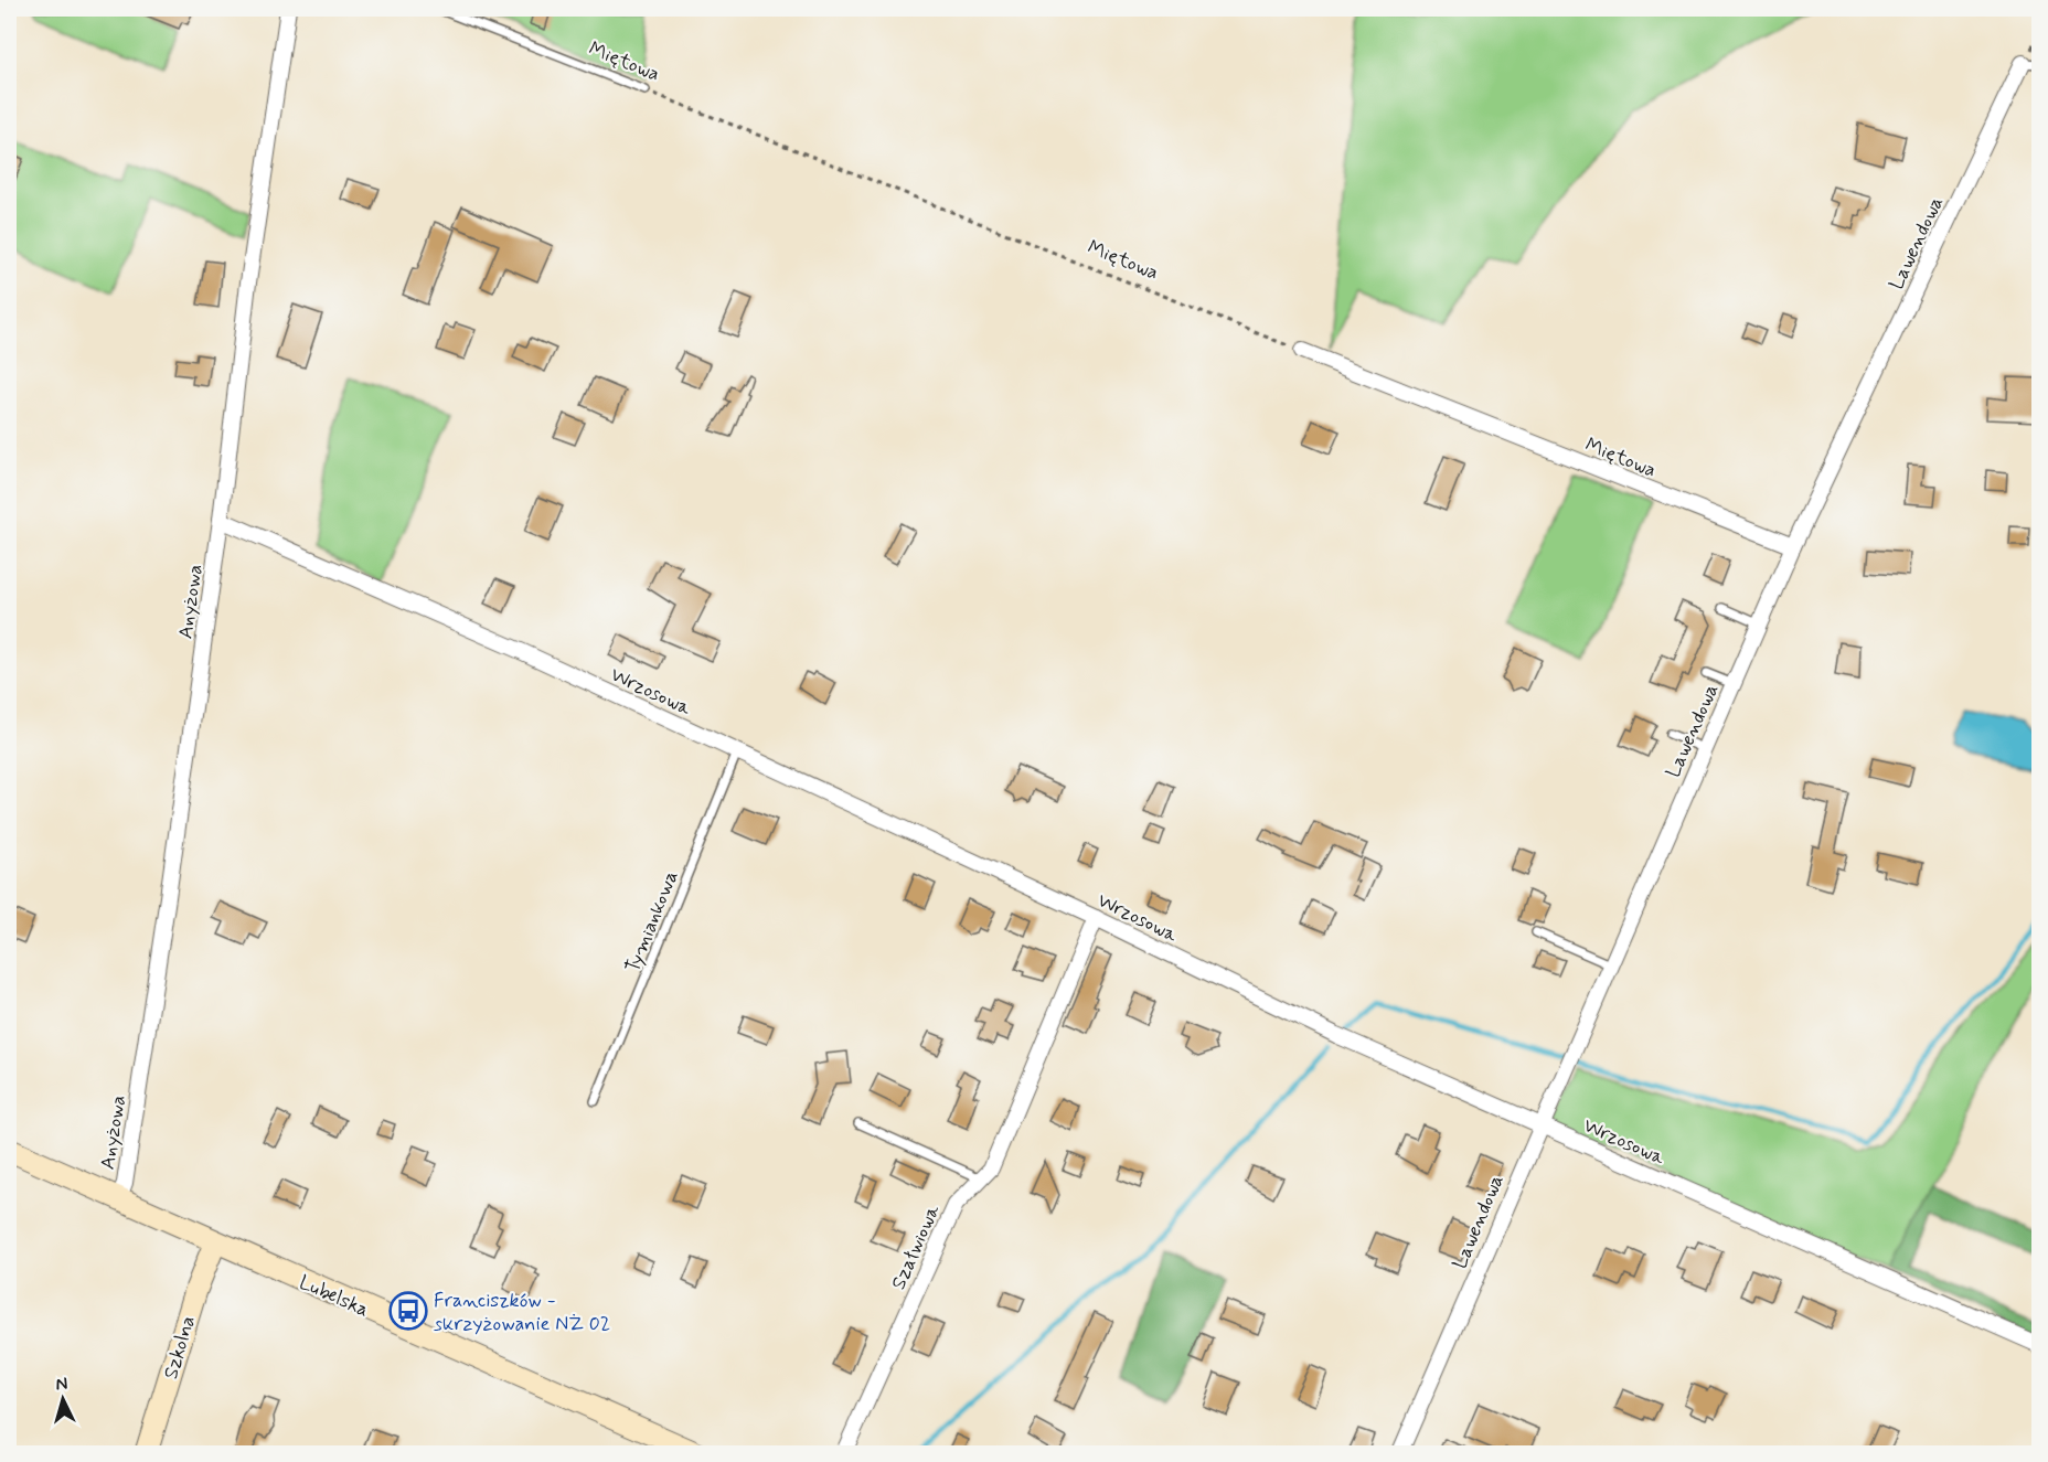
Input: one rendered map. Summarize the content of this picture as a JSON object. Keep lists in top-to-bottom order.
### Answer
{
  "streets": {
    "main road": ["Lubelska", "Szkolna"],
    "street": [
      "Miętowa",
      "Lawendowa",
      "Anyżowa",
      "Wrzosowa",
      "Szałwiowa"
    ],
    "lane": ["Tymiankowa"]
  },
  "crossings": [
    ["Miętowa", "Lawendowa"],
    ["Lawendowa", "Wrzosowa"],
    ["Anyżowa", "Wrzosowa"],
    ["Anyżowa", "Lubelska"],
    ["Wrzosowa", "Tymiankowa"],
    ["Wrzosowa", "Szałwiowa"],
    ["Lubelska", "Szkolna"]
  ],
  "places": {
    "bus stop": ["Franciszków - skrzyżowanie NŻ 02"]
  },
  "north": "top"
}
